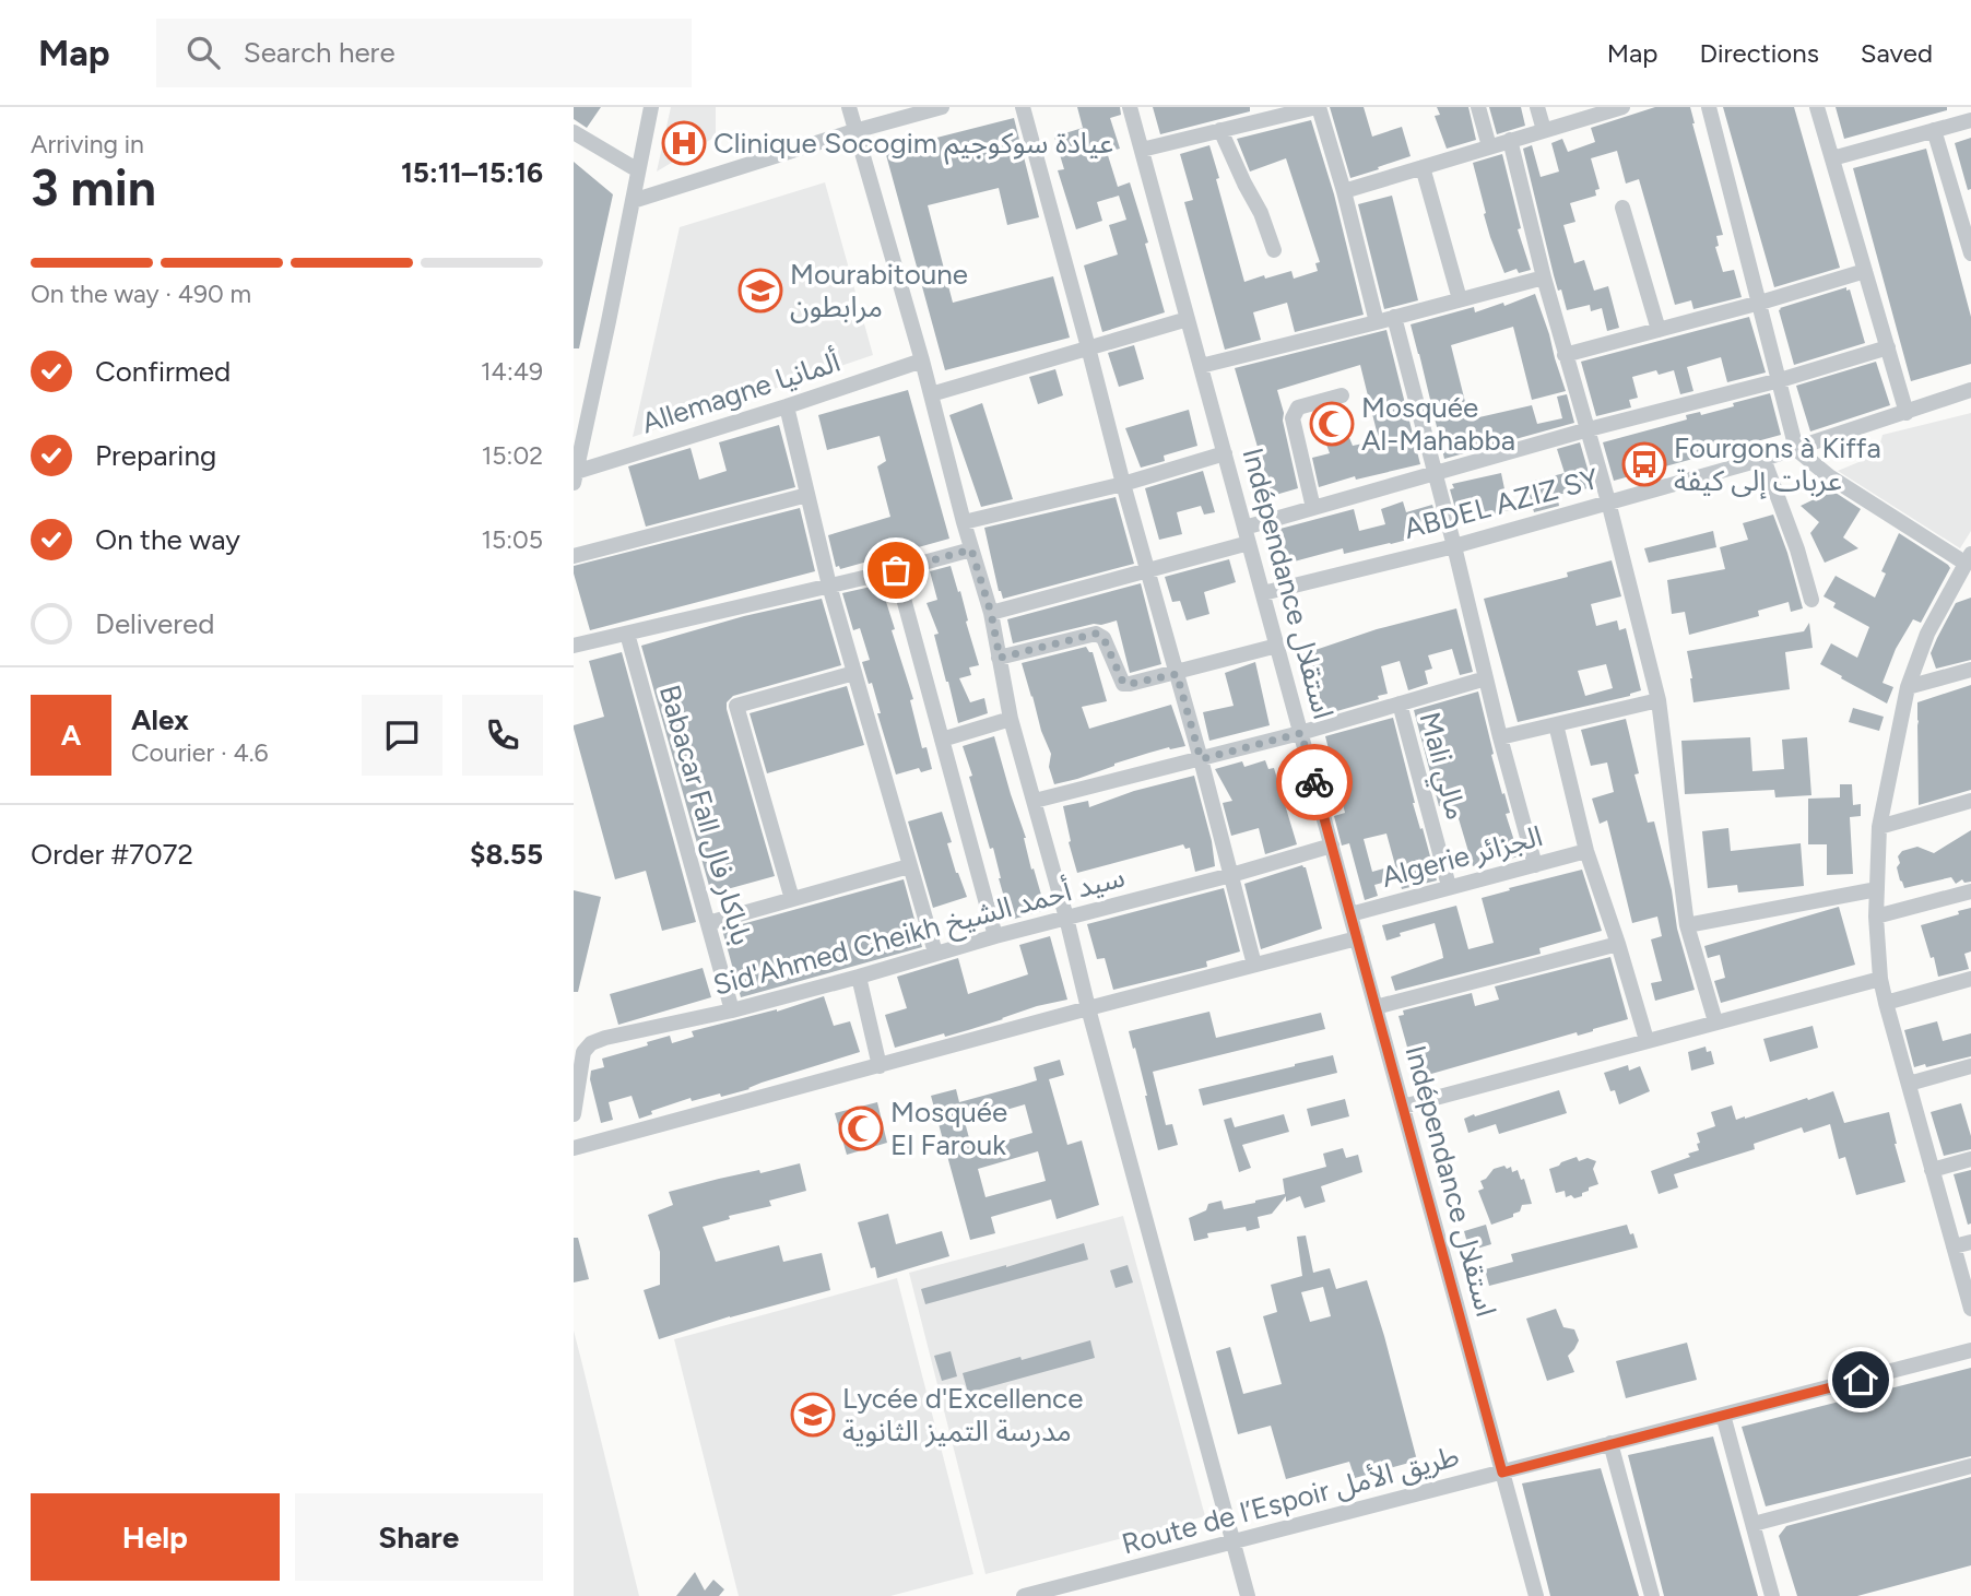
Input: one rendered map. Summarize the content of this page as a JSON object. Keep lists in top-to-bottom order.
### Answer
{
  "streets": {
    "street": [
      "Allemagne ألمانيا",
      "ABDEL AZIZ SY",
      "Indépendance استقلال",
      "Mali مالي",
      "Babacar Fall باباكار فال",
      "Algerie الجزائر",
      "Sid'Ahmed Cheikh سيد أحمد الشيخ",
      "Route de l’Espoir طريق الأمل"
    ]
  },
  "crossings": [
    ["ABDEL AZIZ SY", "Indépendance استقلال"],
    ["Indépendance استقلال", "Algerie الجزائر"],
    ["Indépendance استقلال", "Sid'Ahmed Cheikh سيد أحمد الشيخ"],
    ["Indépendance استقلال", "Route de l’Espoir طريق الأمل"],
    ["Mali مالي", "Algerie الجزائر"],
    ["Babacar Fall باباكار فال", "Sid'Ahmed Cheikh سيد أحمد الشيخ"]
  ],
  "places": {
    "hospital": ["Clinique Socogim عيادة سوكوجيم"],
    "school or university": ["Mourabitoune مرابطون", "Lycée d'Excellence مدرسة التميز الثانوية"],
    "mosque": ["Mosquée Al-Mahabba", "Mosquée El Farouk"],
    "bus stop": ["Fourgons à Kiffa عربات إلى كيفة"]
  },
  "page": {
    "header": "Map",
    "search": "Search here",
    "nav": ["Map", "Directions", "Saved"],
    "heading": ["3 min", "Arriving in", "15:11–15:16"],
    "panel": [
      "Alex",
      "Courier · 4.6",
      "Order #7072",
      "$8.55"
    ],
    "bar": "On the way · 490 m",
    "list": [
      ["Confirmed", "14:49"],
      ["Preparing", "15:02"],
      ["On the way", "15:05"],
      "Delivered"
    ],
    "round": "A",
    "buttons": ["Help", "Share"]
  }
}
